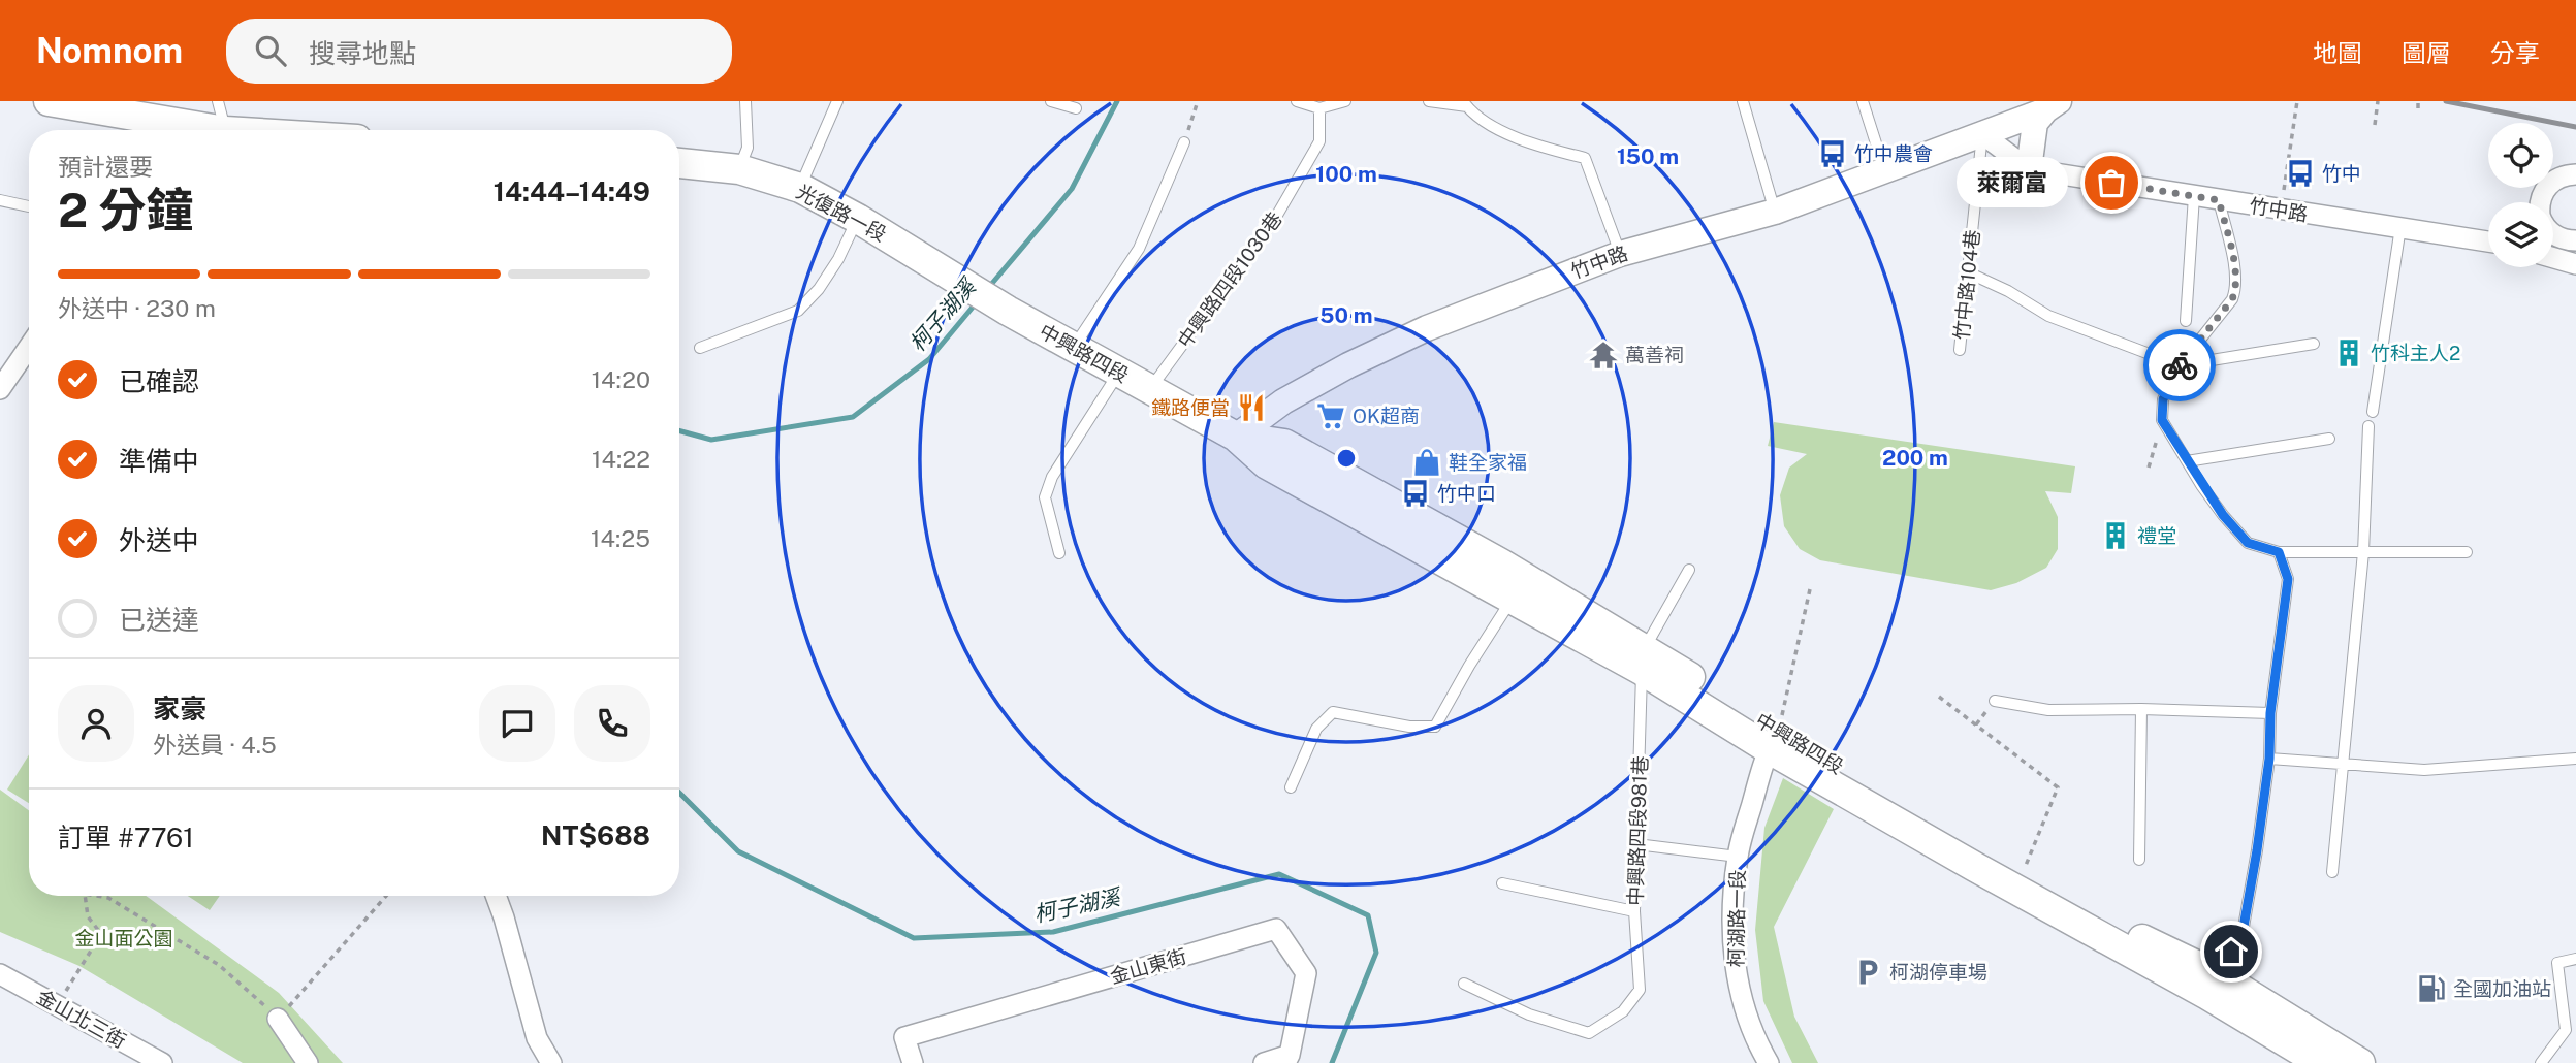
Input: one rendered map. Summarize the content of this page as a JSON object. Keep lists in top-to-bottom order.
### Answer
{
  "streets": {
    "main road": ["光復路一段", "中興路四段"],
    "street": [
      "竹中路",
      "柯湖路一段",
      "金山東街",
      "金山北三街"
    ],
    "lane": ["中興路四段1030巷", "竹中路104巷", "中興路四段981巷"]
  },
  "crossings": [
    ["竹中路", "竹中路104巷"],
    ["竹中路", "中興路四段"],
    ["光復路一段", "中興路四段"],
    ["中興路四段1030巷", "中興路四段"],
    ["中興路四段", "中興路四段981巷"],
    ["中興路四段", "柯湖路一段"]
  ],
  "water": ["柯子湖溪"],
  "parks": ["金山面公園"],
  "places": {
    "bus stop": ["竹中農會", "竹中", "竹中口"],
    "other": ["萊爾富"],
    "building": ["竹科主人2", "禮堂"],
    "temple": ["萬善祠"],
    "restaurant": ["鐵路便當"],
    "supermarket": ["OK超商"],
    "shop": ["鞋全家福"],
    "parking": ["柯湖停車場"],
    "fuel station": ["全國加油站"]
  },
  "page": {
    "header": "Nomnom",
    "search": "搜尋地點",
    "nav": ["地圖", "圖層", "分享"],
    "heading": ["2 分鐘", "預計還要", "14:44–14:49"],
    "panel": [
      "家豪",
      "外送員 · 4.5",
      "訂單 #7761",
      "NT$688"
    ],
    "bubble": "萊爾富",
    "bar": "外送中 · 230 m",
    "list": [
      ["已確認", "14:20"],
      ["準備中", "14:22"],
      ["外送中", "14:25"],
      "已送達"
    ]
  },
  "rings": [
    "150 m",
    "100 m",
    "50 m",
    "200 m"
  ]
}
